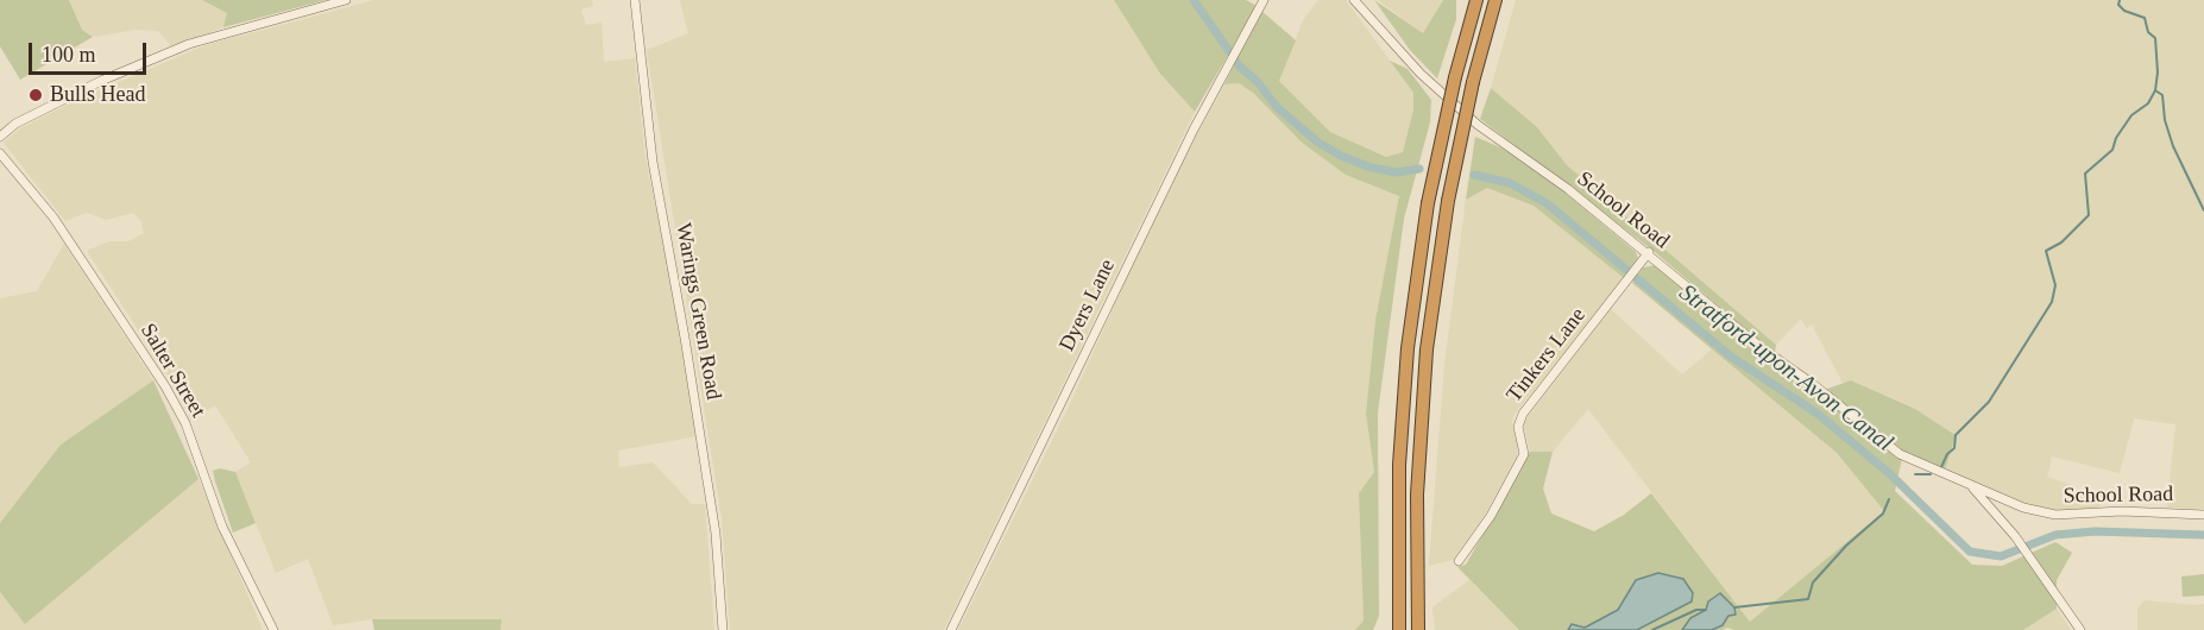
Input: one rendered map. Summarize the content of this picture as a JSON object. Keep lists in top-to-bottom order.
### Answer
{
  "streets": {
    "street": [
      "School Road",
      "Dyers Lane",
      "Warings Green Road",
      "Tinkers Lane",
      "Salter Street"
    ]
  },
  "crossings": [
    ["School Road", "Tinkers Lane"]
  ],
  "water": ["Stratford-upon-Avon Canal"],
  "places": ["Bulls Head"],
  "scale_bar": "100 m"
}
